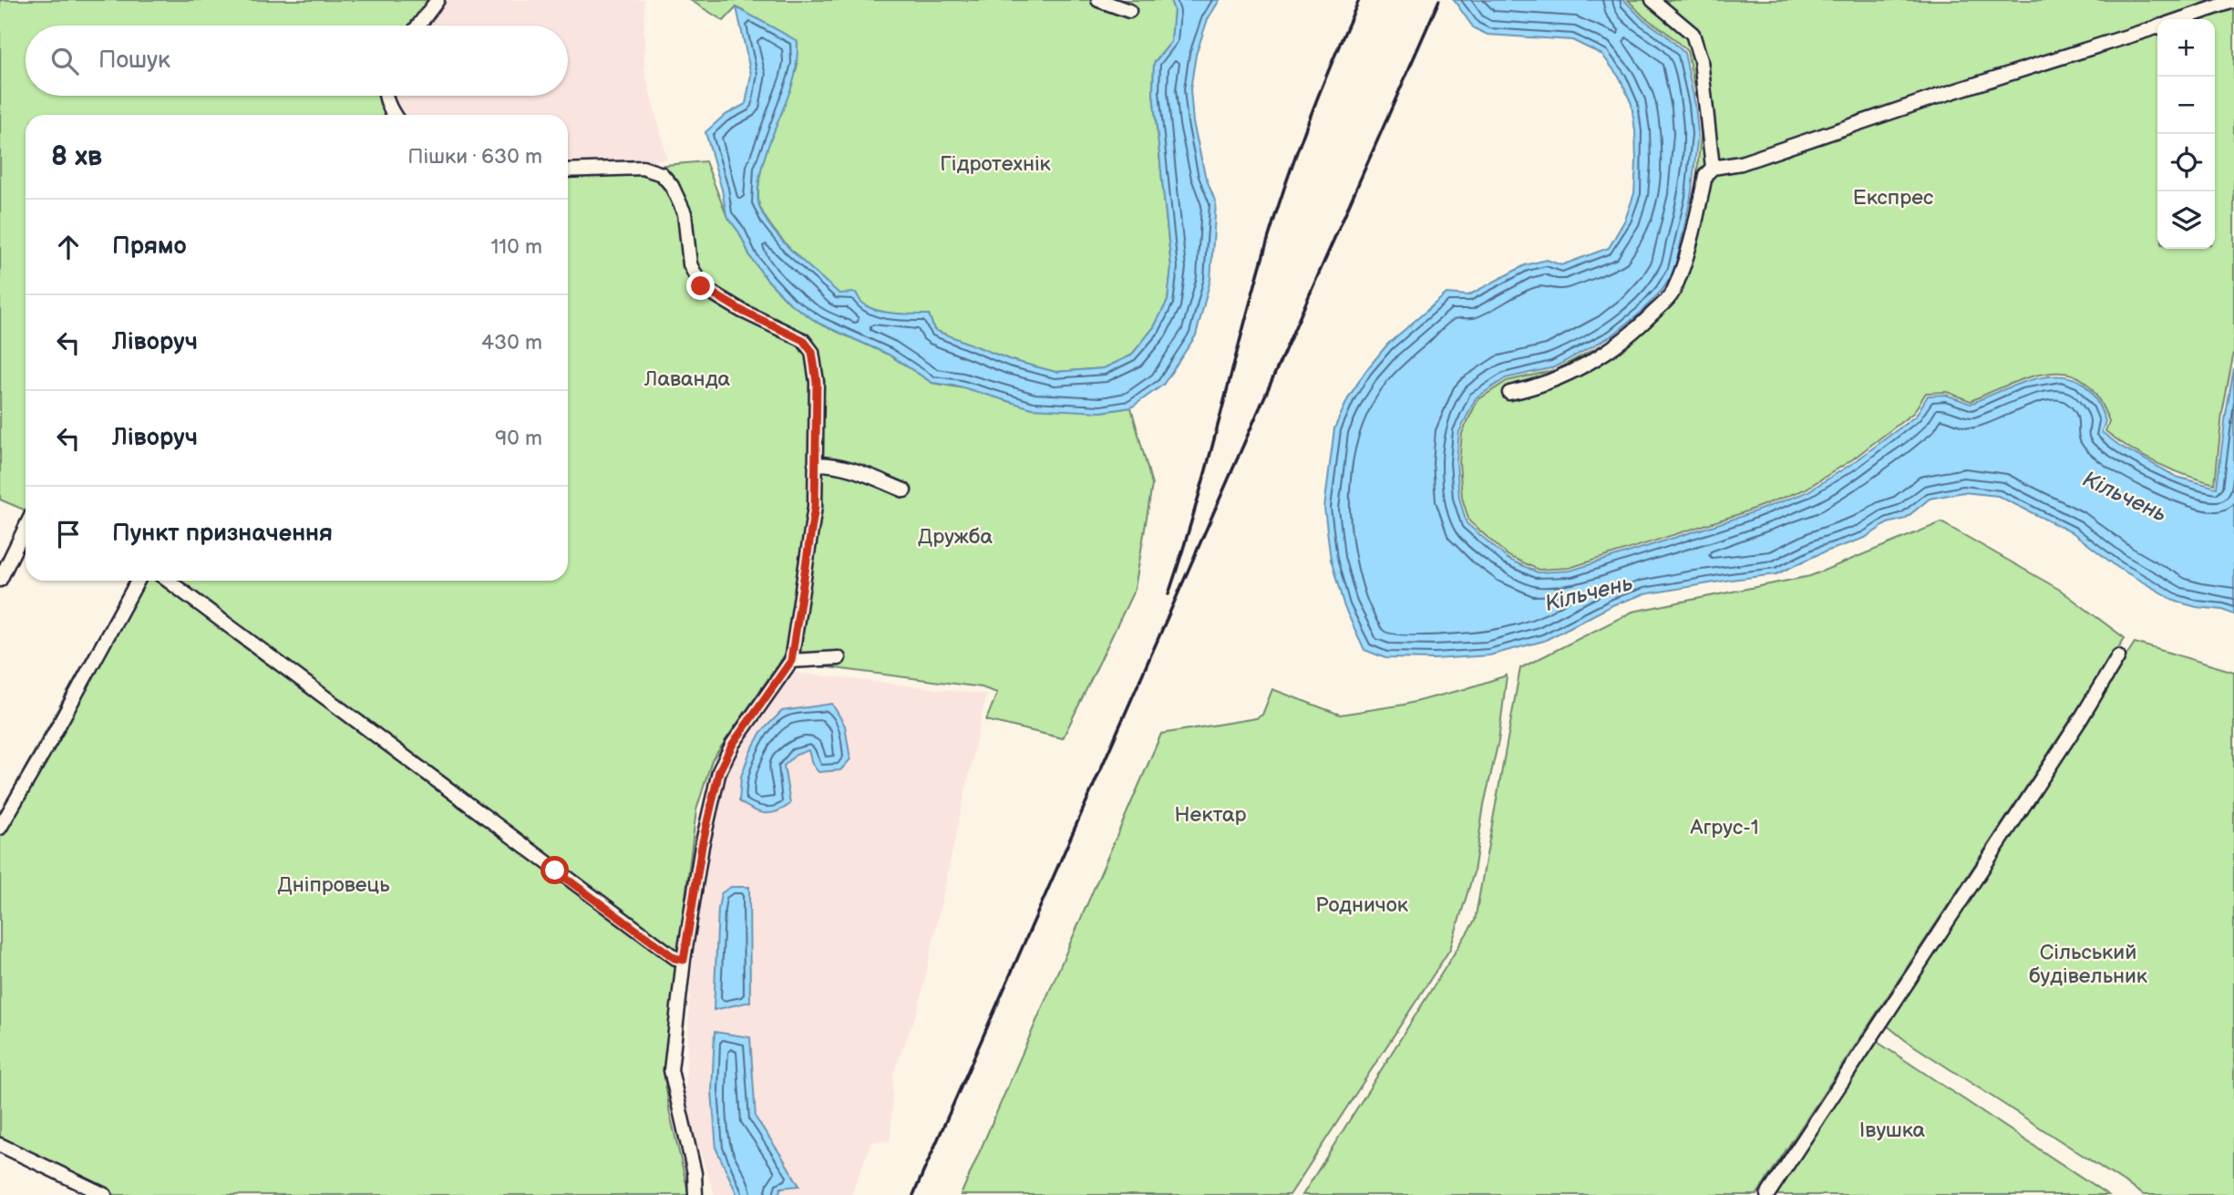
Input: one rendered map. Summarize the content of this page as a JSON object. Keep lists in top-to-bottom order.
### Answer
{
  "water": ["Кільчень"],
  "parks": [
    "Гідротехнік",
    "Експрес",
    "Лаванда",
    "Дружба",
    "Нектар",
    "Агрус-1",
    "Дніпровець",
    "Родничок",
    "Сільський будівельник",
    "Івушка"
  ],
  "page": {
    "map_buttons": ["+", "−"],
    "search": "Пошук",
    "heading": ["8 хв", "Пішки · 630 m"],
    "list": [
      ["Прямо", "110 m"],
      ["Ліворуч", "430 m"],
      ["Ліворуч", "90 m"],
      "Пункт призначення"
    ]
  }
}
